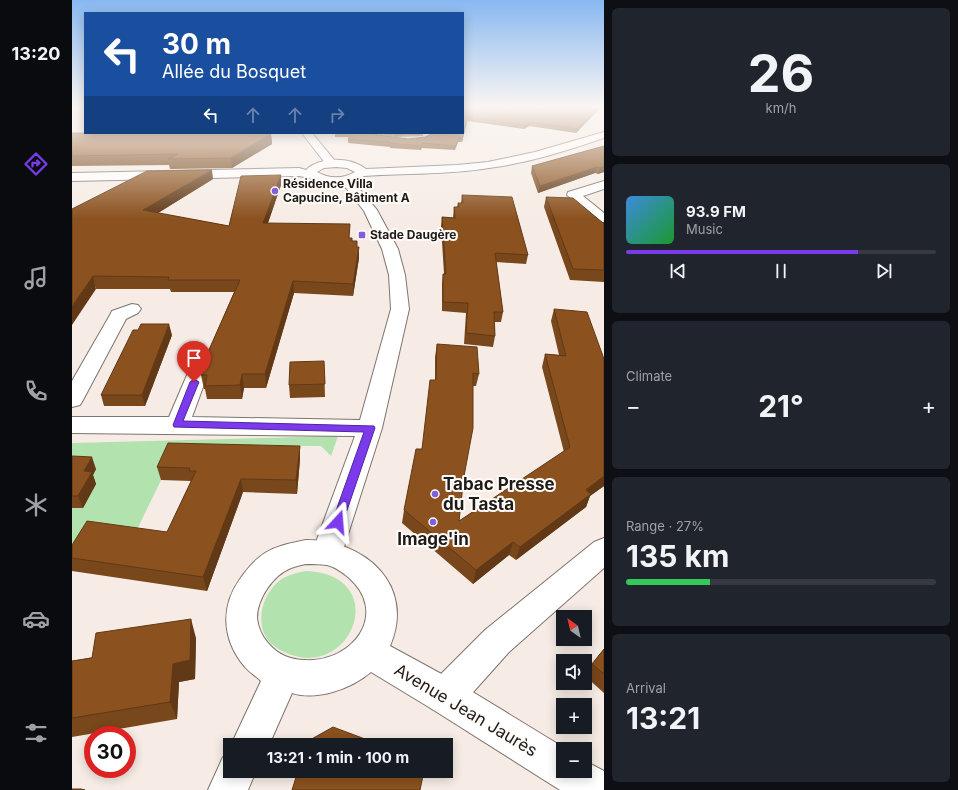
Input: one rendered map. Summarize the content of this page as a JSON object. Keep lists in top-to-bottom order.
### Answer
{
  "streets": {
    "street": ["Avenue Jean Jaurès"]
  },
  "places": {
    "other": ["Résidence Villa Capucine, Bâtiment A", "Tabac Presse du Tasta", "Image'in"],
    "transit": ["Stade Daugère"]
  },
  "north": "top left",
  "page": {
    "tabs": "13:20",
    "tile": [
      ["26", "km/h"],
      "Climate",
      ["Range · 27%", "135 km"],
      ["Arrival", "13:21"]
    ],
    "turn": ["30 m", "Allée du Bosquet"],
    "song": ["93.9 FM", "Music"],
    "heat": ["−", "21°", "+"],
    "map_buttons": ["+", "−"],
    "limit": "30",
    "trip": "13:21 · 1 min · 100 m"
  }
}
